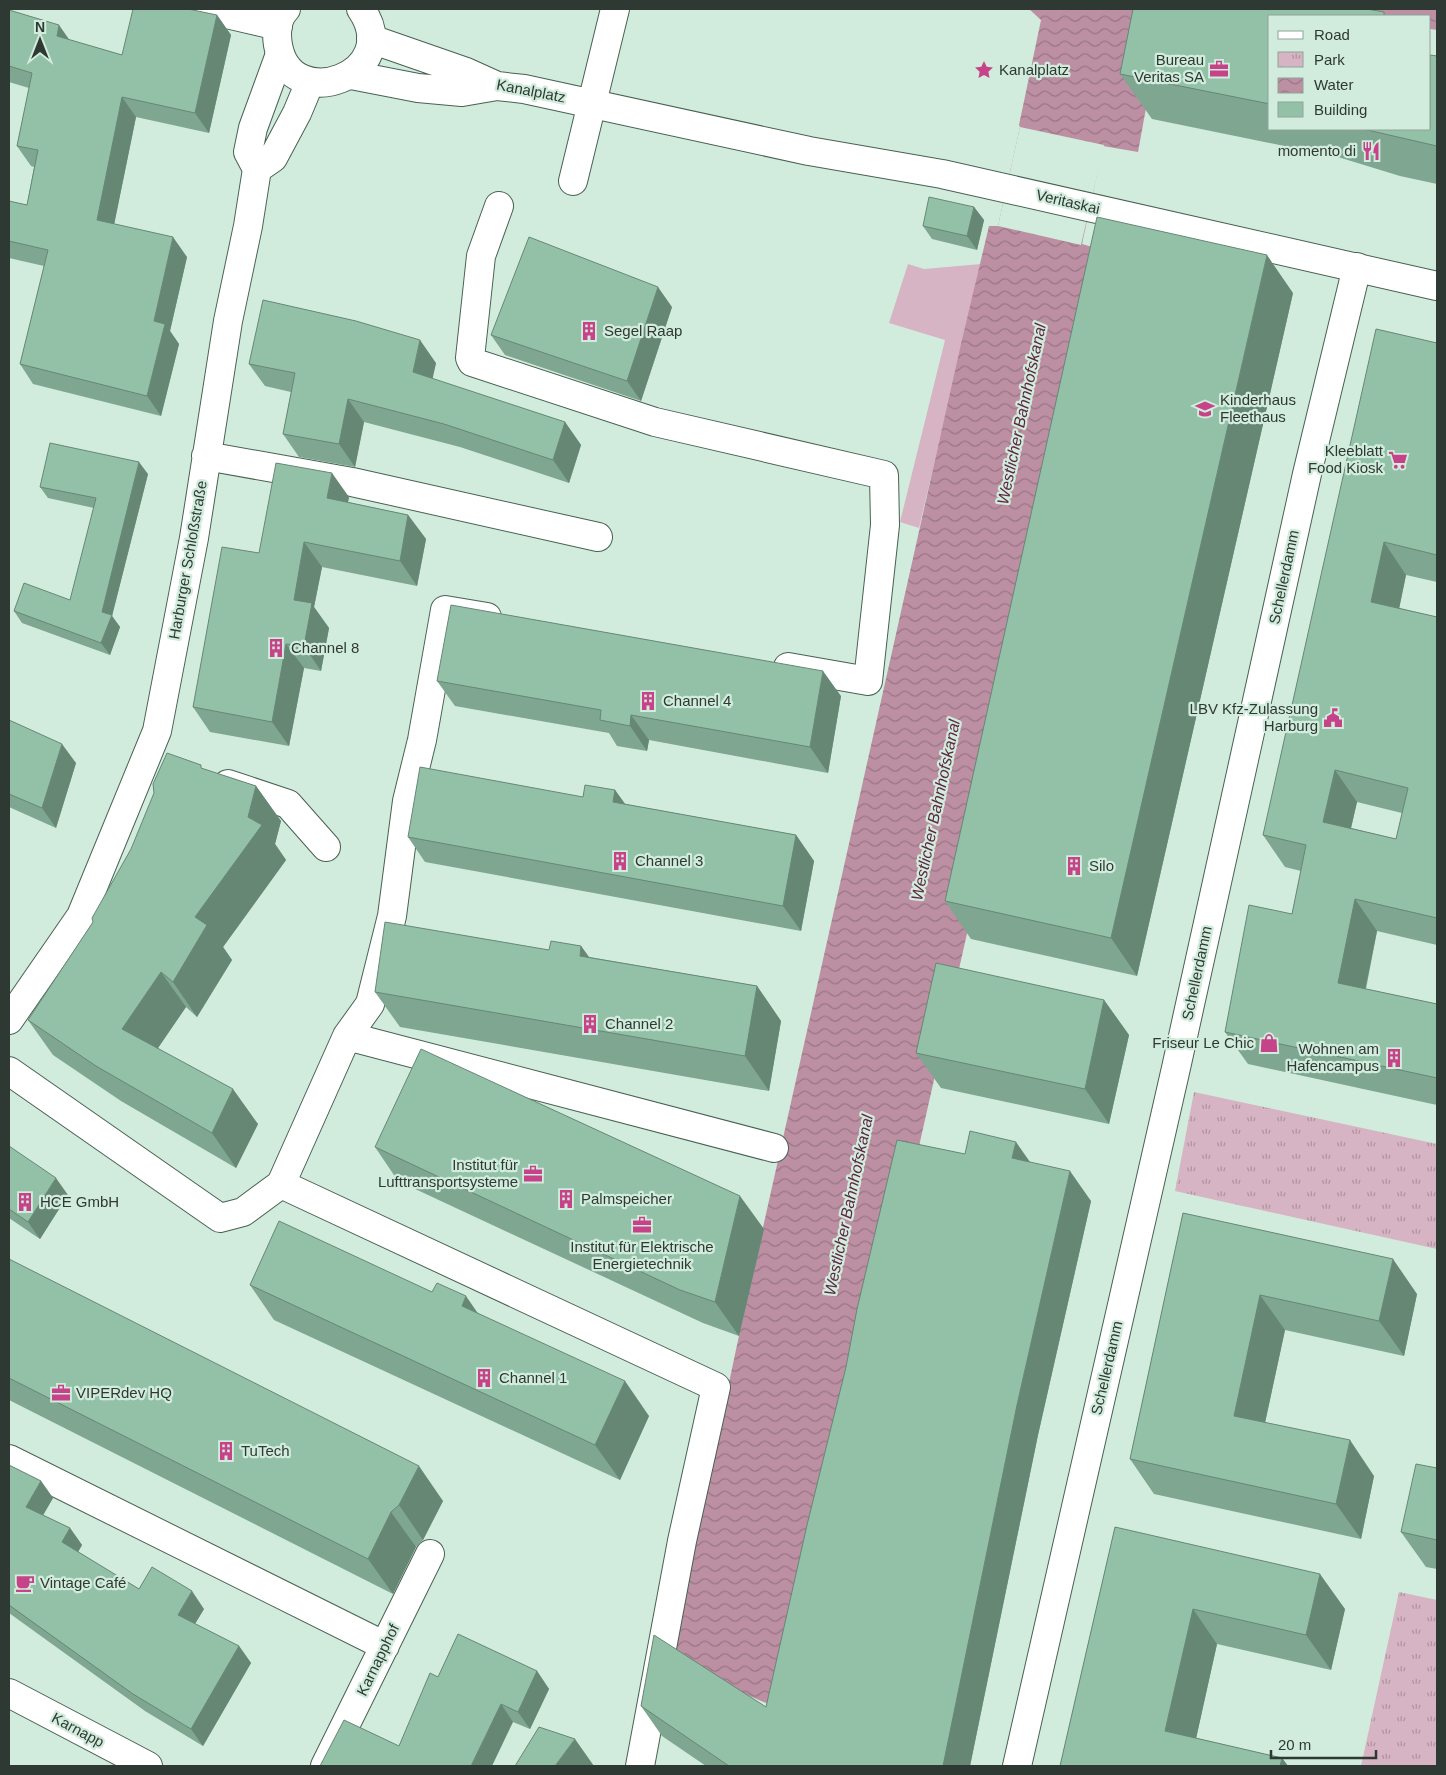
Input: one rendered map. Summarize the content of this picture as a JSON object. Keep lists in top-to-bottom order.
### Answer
{
  "streets": {
    "street": [
      "Kanalplatz",
      "Veritaskai",
      "Harburger Schloßstraße",
      "Schellerdamm",
      "Karnapphof",
      "Karnapp"
    ]
  },
  "crossings": [
    ["Kanalplatz", "Veritaskai"],
    ["Veritaskai", "Schellerdamm"]
  ],
  "water": ["Westlicher Bahnhofskanal"],
  "places": {
    "office": [
      "Bureau Veritas SA",
      "Institut für Lufttransportsysteme",
      "Institut für Elektrische Energietechnik",
      "VIPERdev HQ"
    ],
    "place": ["Kanalplatz"],
    "restaurant": ["momento di"],
    "building": [
      "Segel Raap",
      "Channel 8",
      "Channel 4",
      "Channel 3",
      "Silo",
      "Channel 2",
      "Wohnen am Hafencampus",
      "Palmspeicher",
      "HCE GmbH",
      "Channel 1",
      "TuTech"
    ],
    "school or university": ["Kinderhaus Fleethaus"],
    "supermarket": ["Kleeblatt Food Kiosk"],
    "public building": ["LBV Kfz-Zulassung Harburg"],
    "shop": ["Friseur Le Chic"],
    "cafe": ["Vintage Café"]
  },
  "legend": [
    "Road",
    "Park",
    "Water",
    "Building"
  ],
  "scale_bar": "20 m",
  "north": "top"
}
